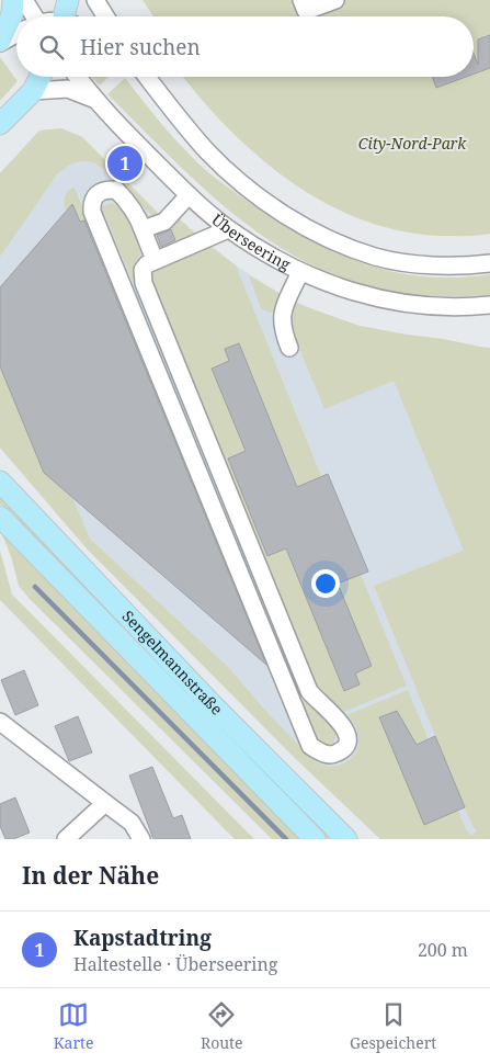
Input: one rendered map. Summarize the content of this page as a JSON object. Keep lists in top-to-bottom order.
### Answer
{
  "streets": {
    "main road": ["Sengelmannstraße"],
    "street": ["Überseering"]
  },
  "parks": ["City-Nord-Park"],
  "page": {
    "search": "Hier suchen",
    "pins": "1",
    "heading": "In der Nähe",
    "list": [
      {
        "mark": "1",
        "name": "Kapstadtring",
        "note": "Haltestelle · Überseering",
        "value": "200 m"
      }
    ],
    "nav": ["Karte", "Route", "Gespeichert"]
  }
}
